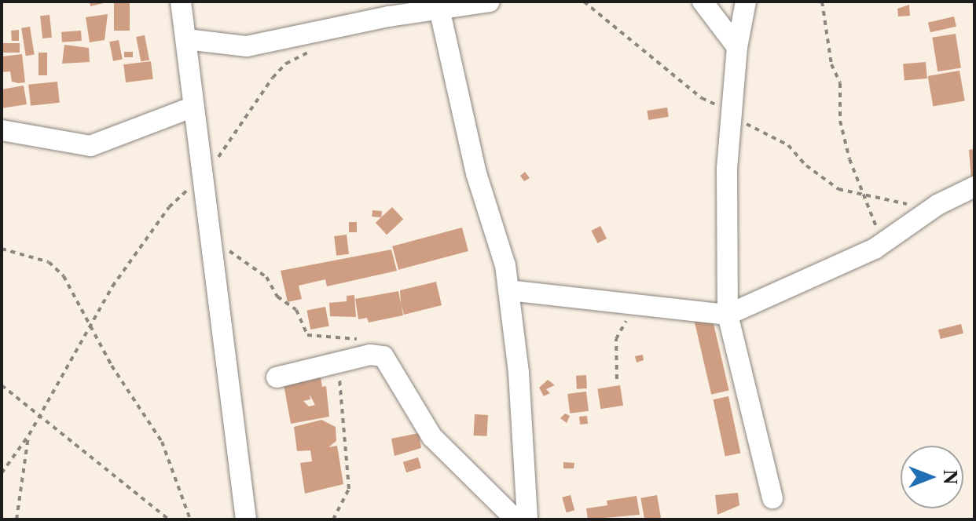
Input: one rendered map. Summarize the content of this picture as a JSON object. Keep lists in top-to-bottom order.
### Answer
{
  "north": "right"
}
